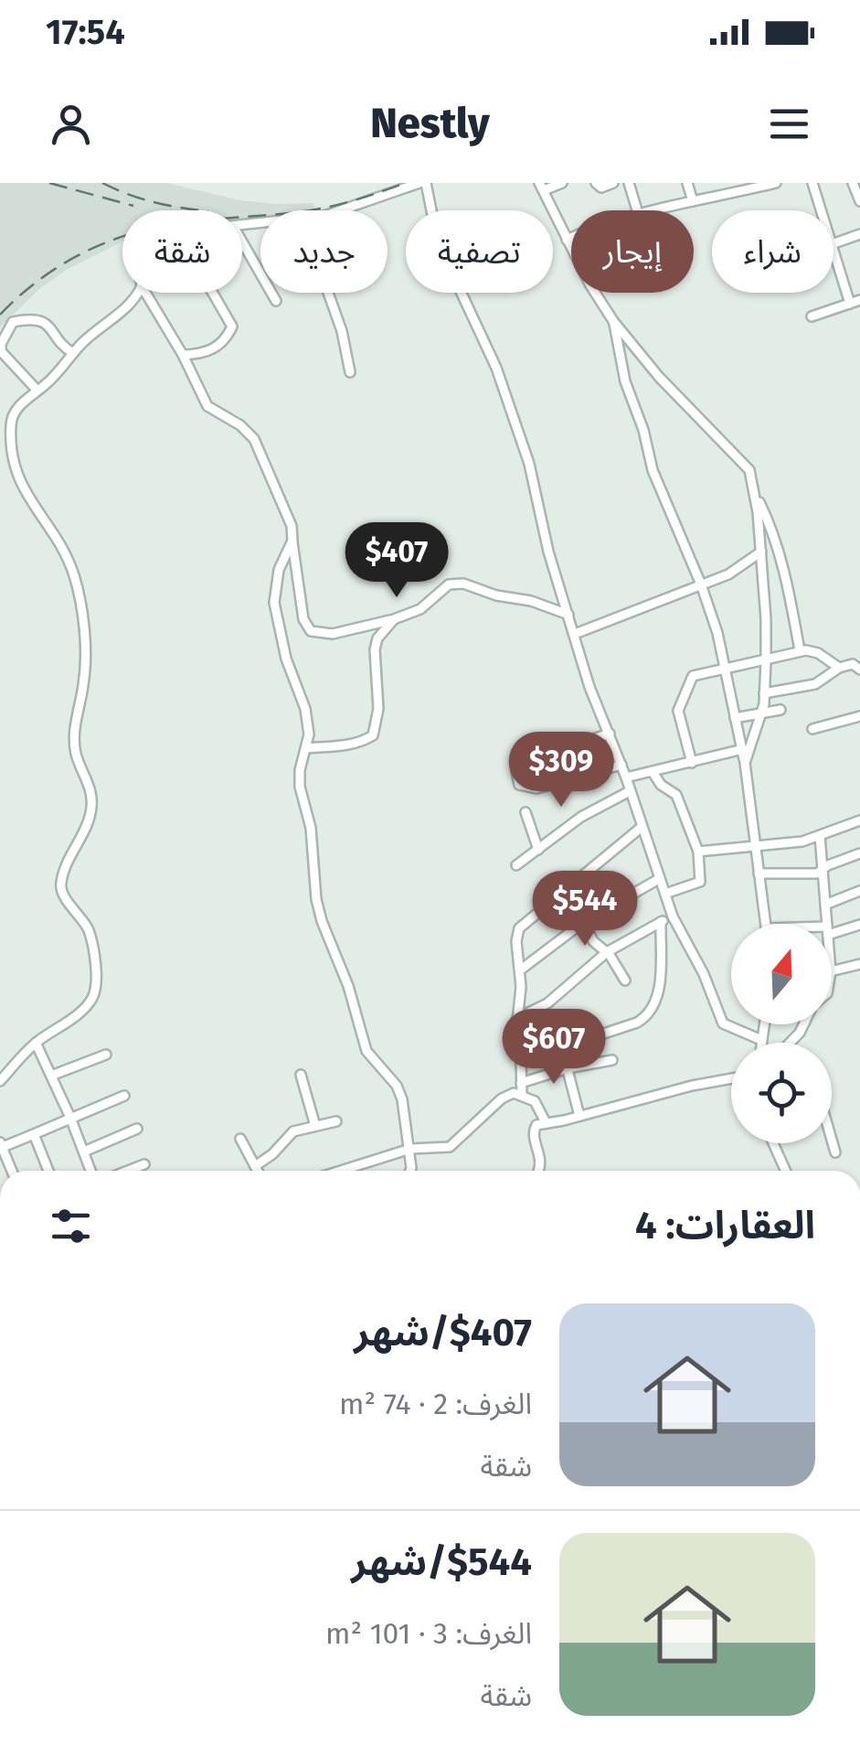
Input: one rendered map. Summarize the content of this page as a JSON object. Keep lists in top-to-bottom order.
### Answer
{
  "north": "top",
  "page": {
    "status": "17:54",
    "header": "Nestly",
    "chip": [
      "شراء",
      "إيجار",
      "تصفية",
      "جديد",
      "شقة"
    ],
    "price": [
      "$407",
      "$309",
      "$544",
      "$607"
    ],
    "heading": "العقارات: 4",
    "list": [
      {
        "name": "$407/شهر",
        "note": "الغرف: 2 · 74 m² · شقة"
      },
      {
        "name": "$544/شهر",
        "note": "الغرف: 3 · 101 m² · شقة"
      }
    ]
  }
}
